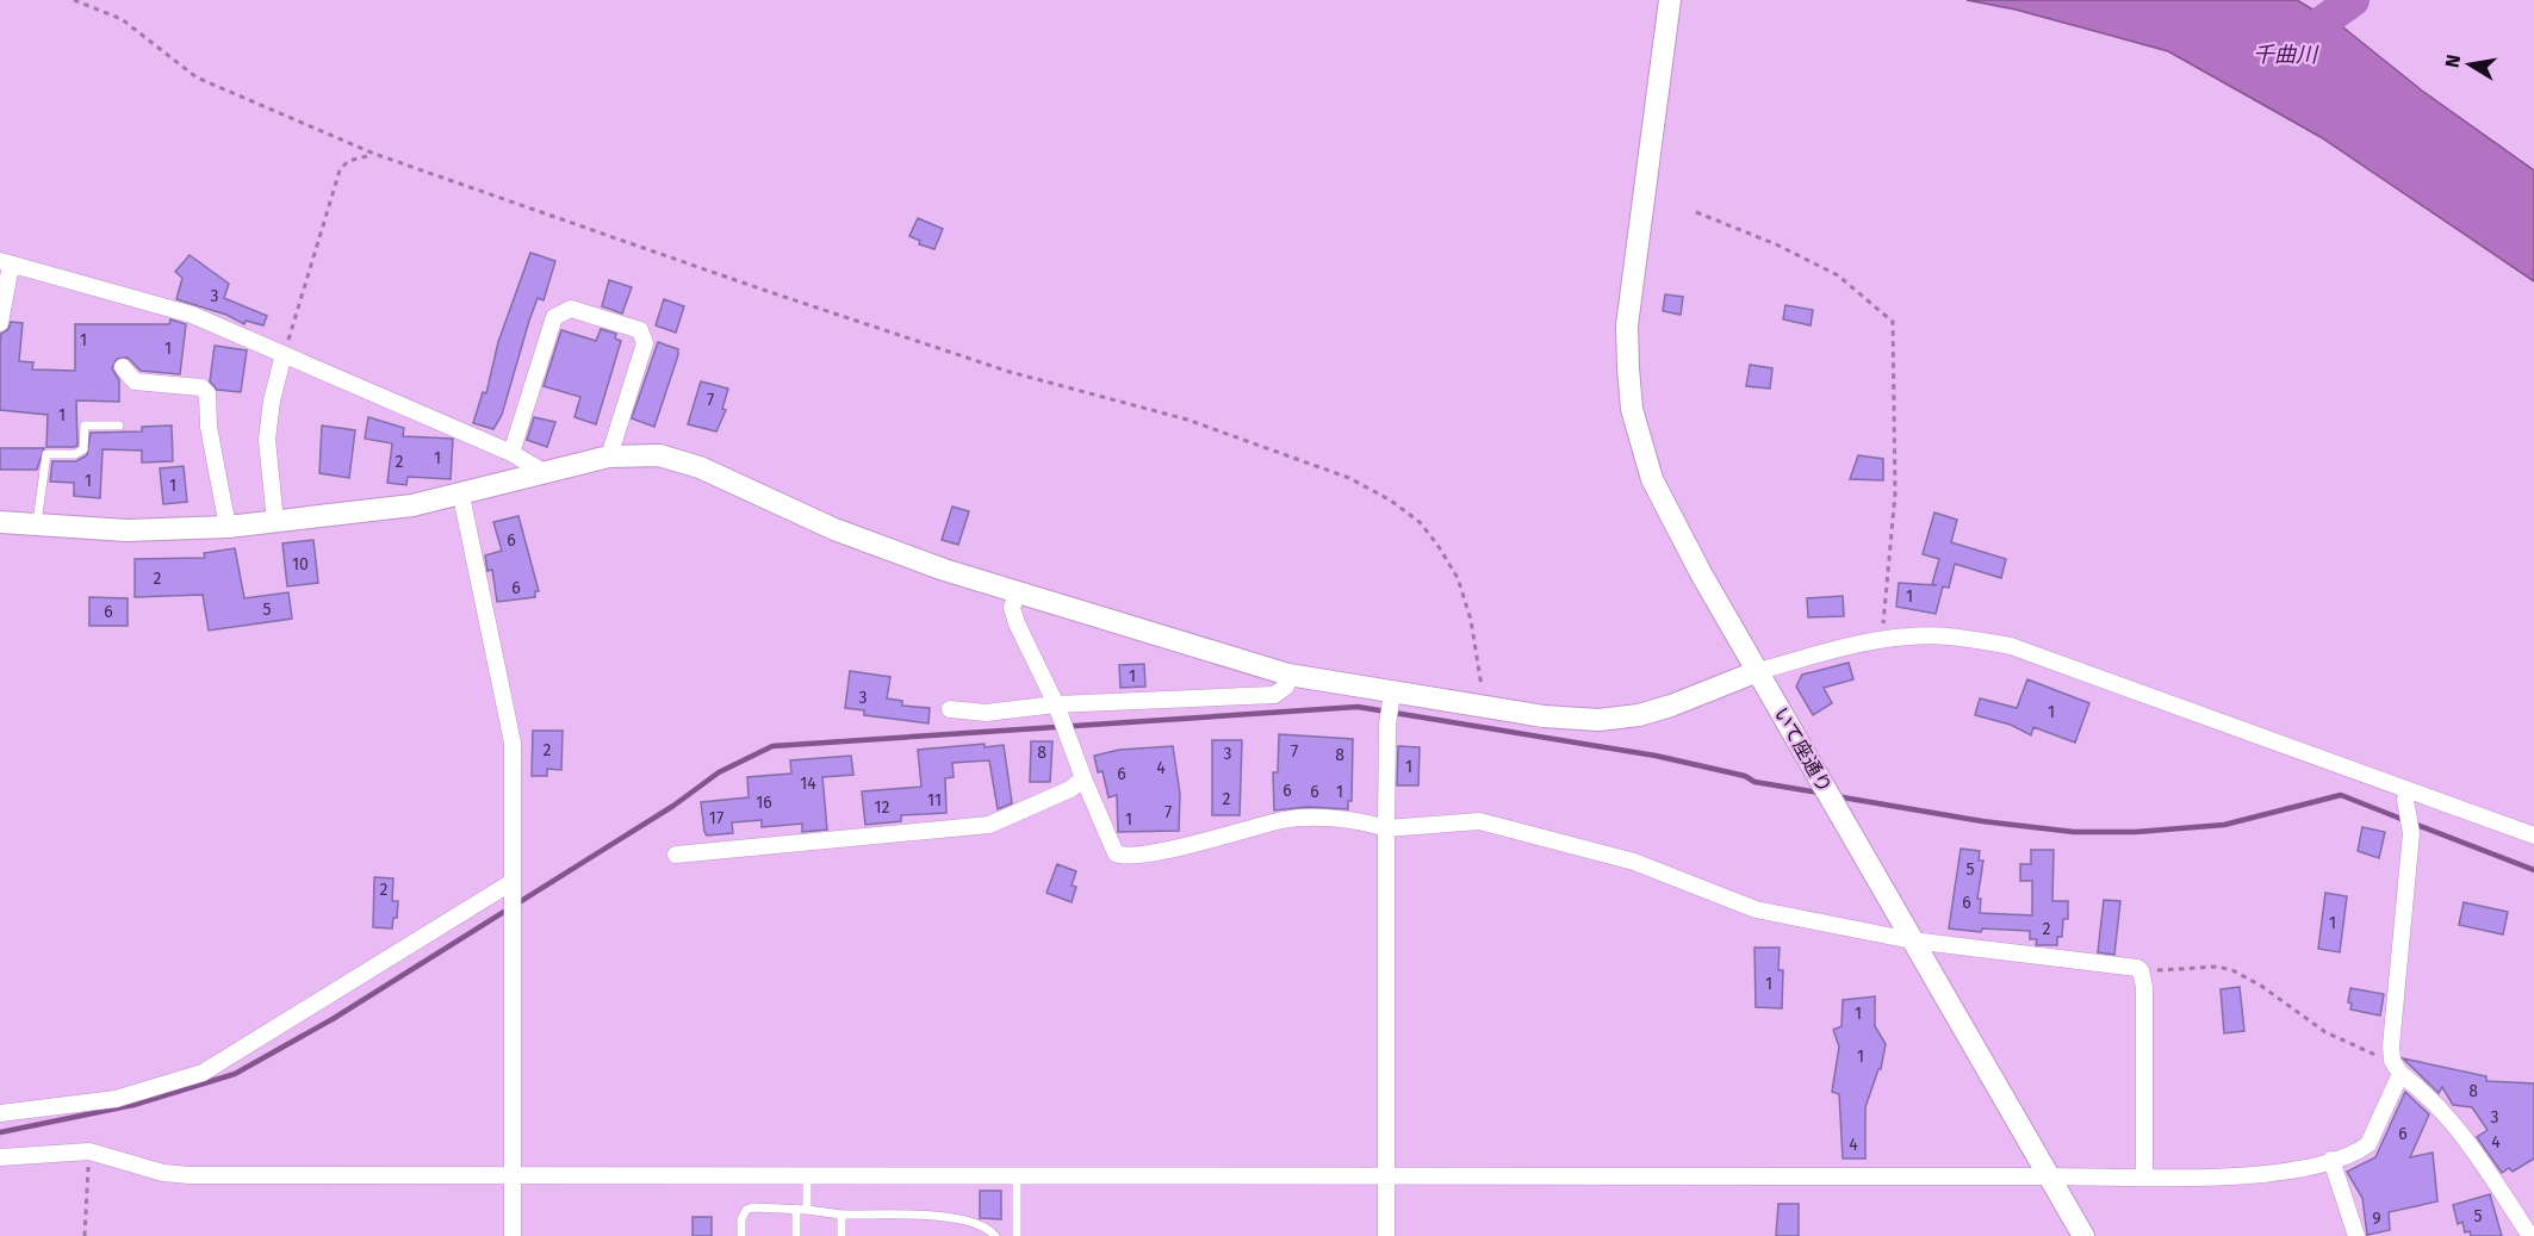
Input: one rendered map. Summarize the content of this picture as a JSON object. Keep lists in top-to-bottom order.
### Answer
{
  "streets": {
    "street": ["いて座通り"]
  },
  "water": ["千曲川"],
  "house_numbers": [
    "3",
    "1",
    "1",
    "7",
    "1",
    "1",
    "2",
    "1",
    "1",
    "6",
    "10",
    "2",
    "6",
    "1",
    "5",
    "6",
    "1",
    "3",
    "1",
    "2",
    "7",
    "8",
    "3",
    "8",
    "1",
    "4",
    "6",
    "14",
    "6",
    "6",
    "1",
    "2",
    "11",
    "16",
    "12",
    "7",
    "17",
    "1",
    "5",
    "2",
    "6",
    "1",
    "2",
    "1",
    "1",
    "1",
    "8",
    "3",
    "6",
    "4",
    "4",
    "5",
    "9"
  ],
  "north": "left"
}
